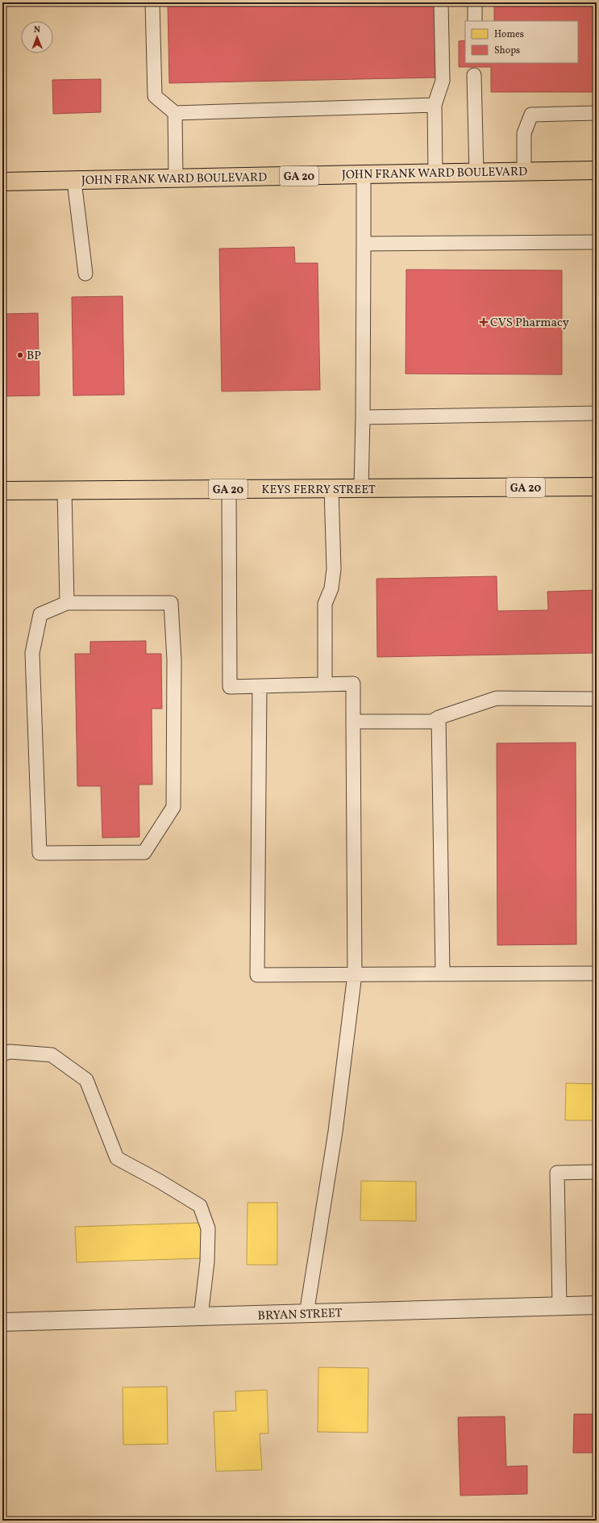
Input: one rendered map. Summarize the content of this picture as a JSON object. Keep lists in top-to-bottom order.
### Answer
{
  "streets": {
    "main road": ["JOHN FRANK WARD BOULEVARD", "GA 20", "KEYS FERRY STREET"],
    "street": ["BRYAN STREET"]
  },
  "places": {
    "health": ["CVS Pharmacy"],
    "other": ["BP"]
  },
  "legend": ["Homes", "Shops"],
  "north": "top"
}
